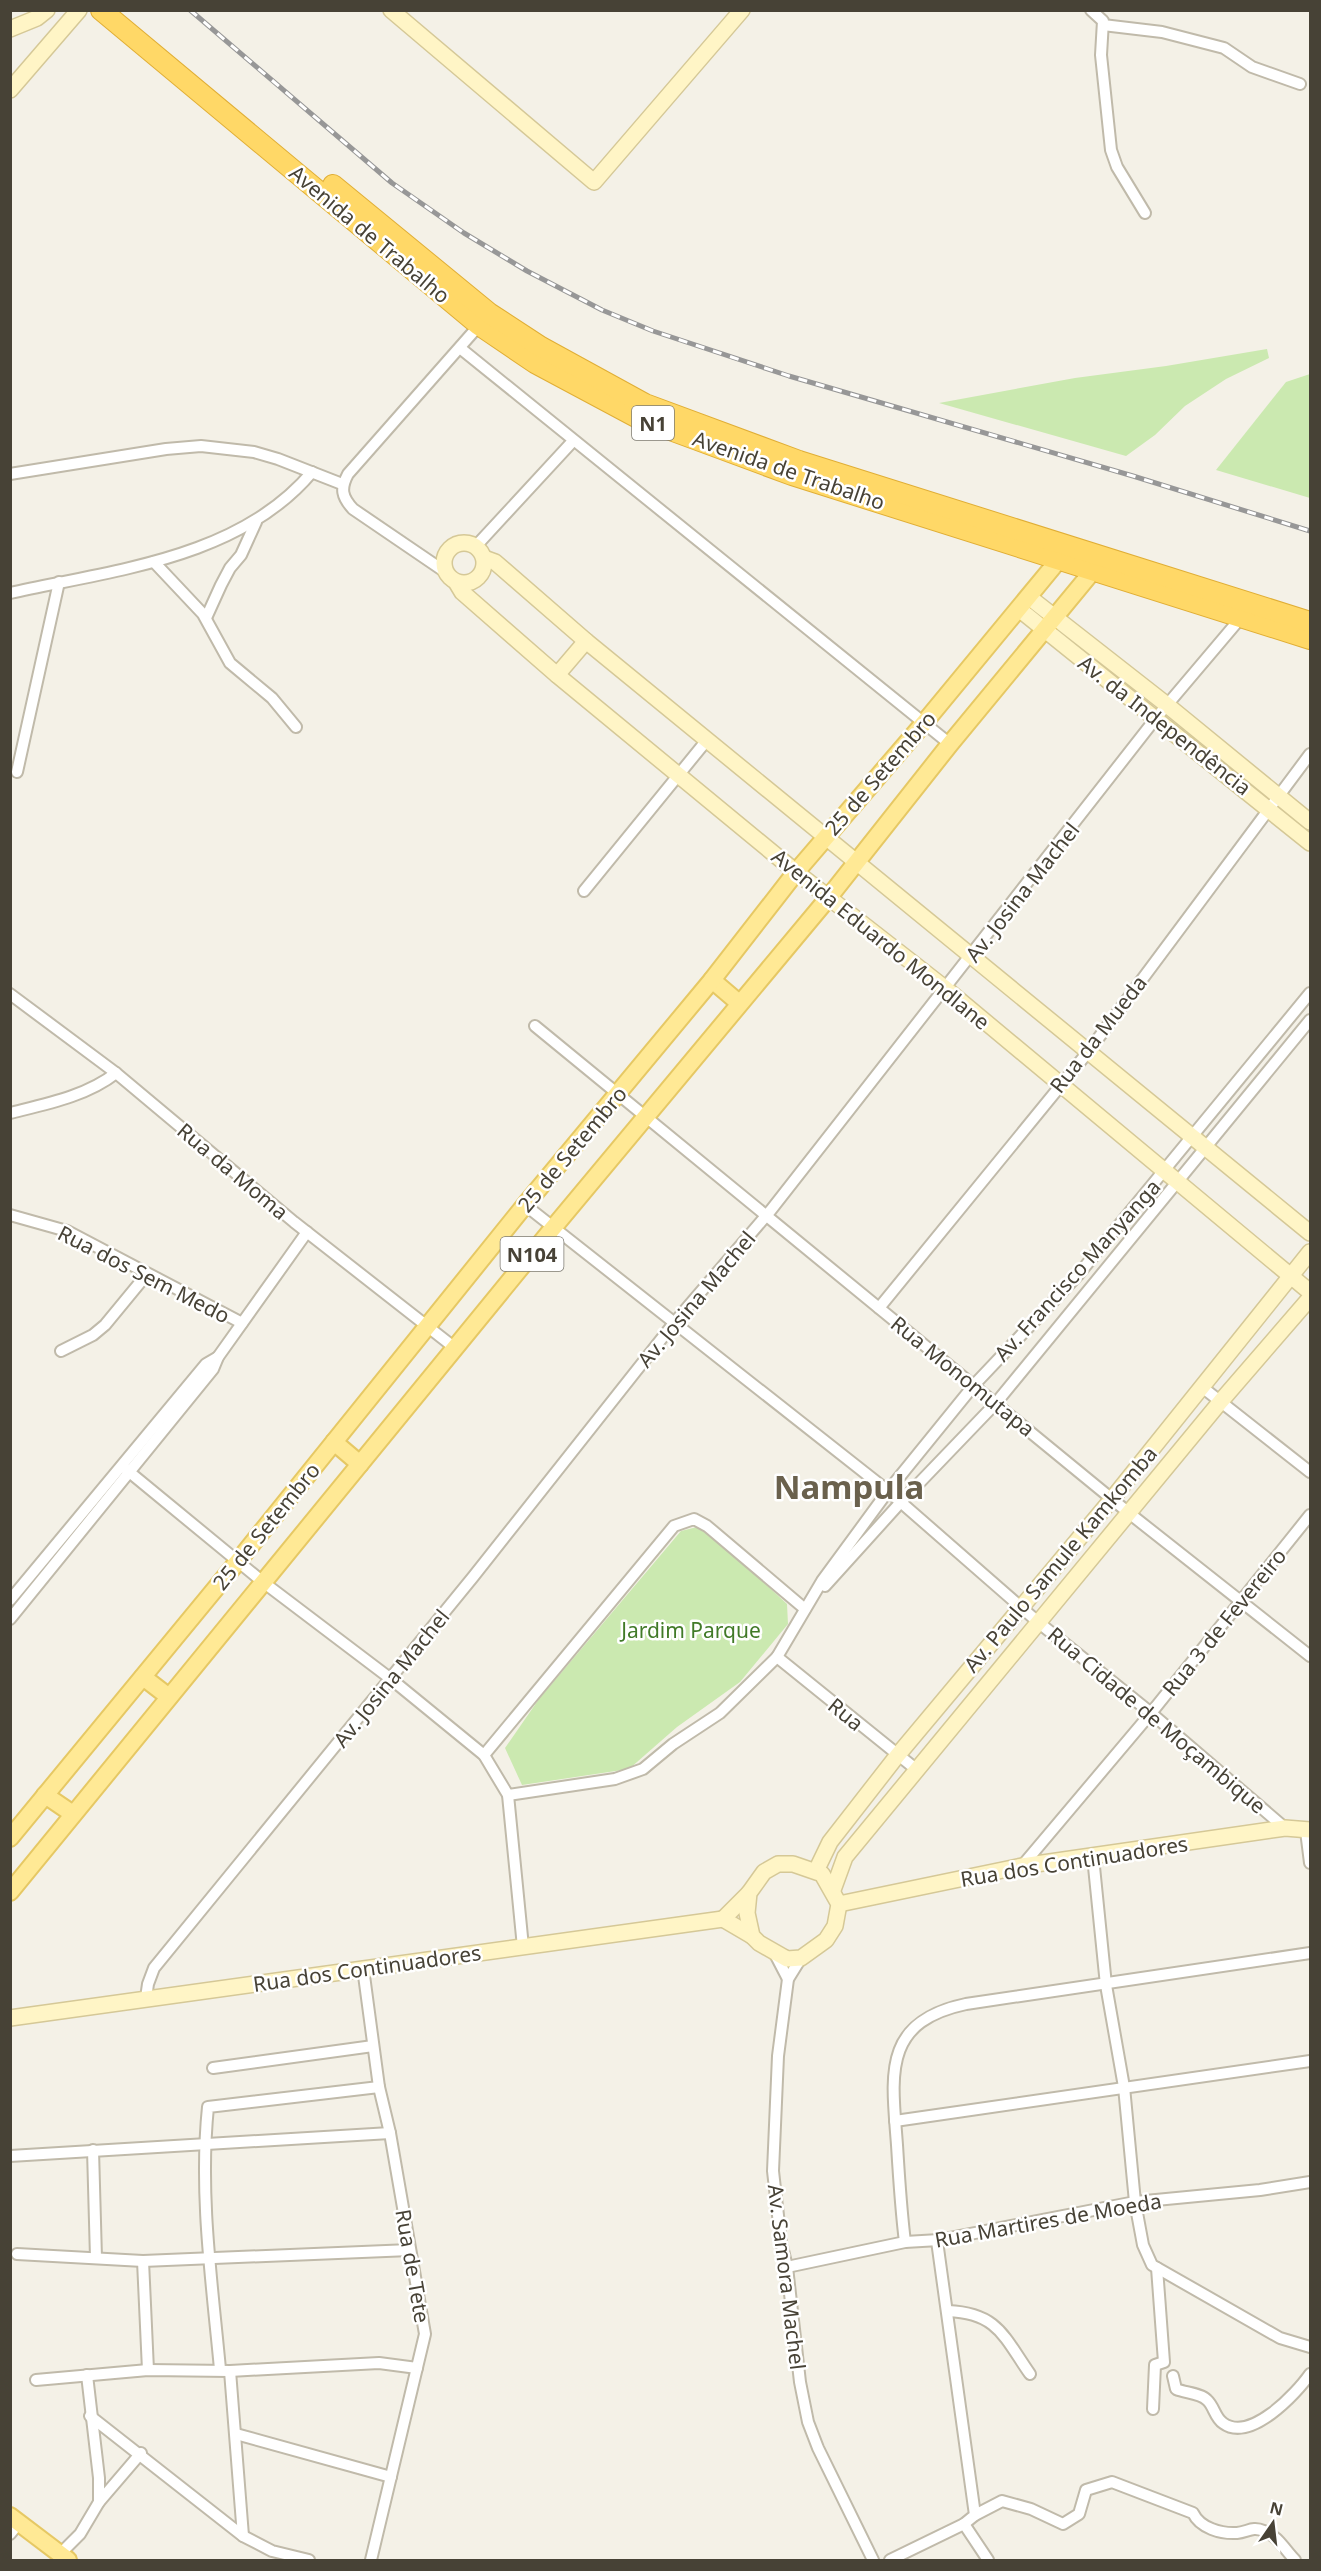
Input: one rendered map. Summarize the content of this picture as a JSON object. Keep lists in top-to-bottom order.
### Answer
{
  "streets": {
    "highway": ["Avenida de Trabalho", "N1"],
    "main road": [
      "Av. da Independência",
      "25 de Setembro",
      "Avenida Eduardo Mondlane",
      "N104",
      "Av. Paulo Samule Kamkomba",
      "Rua dos Continuadores"
    ],
    "street": [
      "Av. Josina Machel",
      "Rua da Mueda",
      "Rua da Moma",
      "Av. Francisco Manyanga",
      "Rua dos Sem Medo",
      "Rua Monomutapa",
      "Rua 3 de Fevereiro",
      "Rua",
      "Rua Cidade de Moçambique",
      "Rua Martires de Moeda",
      "Rua de Tete",
      "Av. Samora Machel"
    ]
  },
  "crossings": [
    ["Avenida de Trabalho", "25 de Setembro"],
    ["Avenida de Trabalho", "Av. Josina Machel"],
    ["Avenida de Trabalho", "N104"],
    ["Av. da Independência", "25 de Setembro"],
    ["Av. da Independência", "Av. Josina Machel"],
    ["Av. da Independência", "Rua da Mueda"],
    ["Av. da Independência", "N104"],
    ["25 de Setembro", "Avenida Eduardo Mondlane"],
    ["25 de Setembro", "Rua da Moma"],
    ["25 de Setembro", "N104"],
    ["25 de Setembro", "Rua Monomutapa"],
    ["25 de Setembro", "Rua Cidade de Moçambique"],
    ["Av. Josina Machel", "Avenida Eduardo Mondlane"],
    ["Av. Josina Machel", "Rua Monomutapa"],
    ["Av. Josina Machel", "Rua Cidade de Moçambique"],
    ["Av. Josina Machel", "Rua dos Continuadores"],
    ["Avenida Eduardo Mondlane", "Rua da Mueda"],
    ["Avenida Eduardo Mondlane", "Av. Francisco Manyanga"],
    ["Avenida Eduardo Mondlane", "Av. Paulo Samule Kamkomba"],
    ["Rua da Mueda", "Rua Monomutapa"],
    ["Av. Francisco Manyanga", "Rua Monomutapa"],
    ["Av. Francisco Manyanga", "Rua"],
    ["Av. Francisco Manyanga", "Rua Cidade de Moçambique"],
    ["Rua Monomutapa", "Av. Paulo Samule Kamkomba"],
    ["Rua Monomutapa", "Rua 3 de Fevereiro"],
    ["Av. Paulo Samule Kamkomba", "Rua"],
    ["Av. Paulo Samule Kamkomba", "Rua Cidade de Moçambique"],
    ["Av. Paulo Samule Kamkomba", "Rua dos Continuadores"],
    ["Rua 3 de Fevereiro", "Rua Cidade de Moçambique"],
    ["Rua 3 de Fevereiro", "Rua dos Continuadores"],
    ["Rua Cidade de Moçambique", "Rua dos Continuadores"],
    ["Rua dos Continuadores", "Rua de Tete"],
    ["Rua Martires de Moeda", "Av. Samora Machel"]
  ],
  "districts": ["Nampula"],
  "parks": ["Jardim Parque"],
  "north": "top"
}
